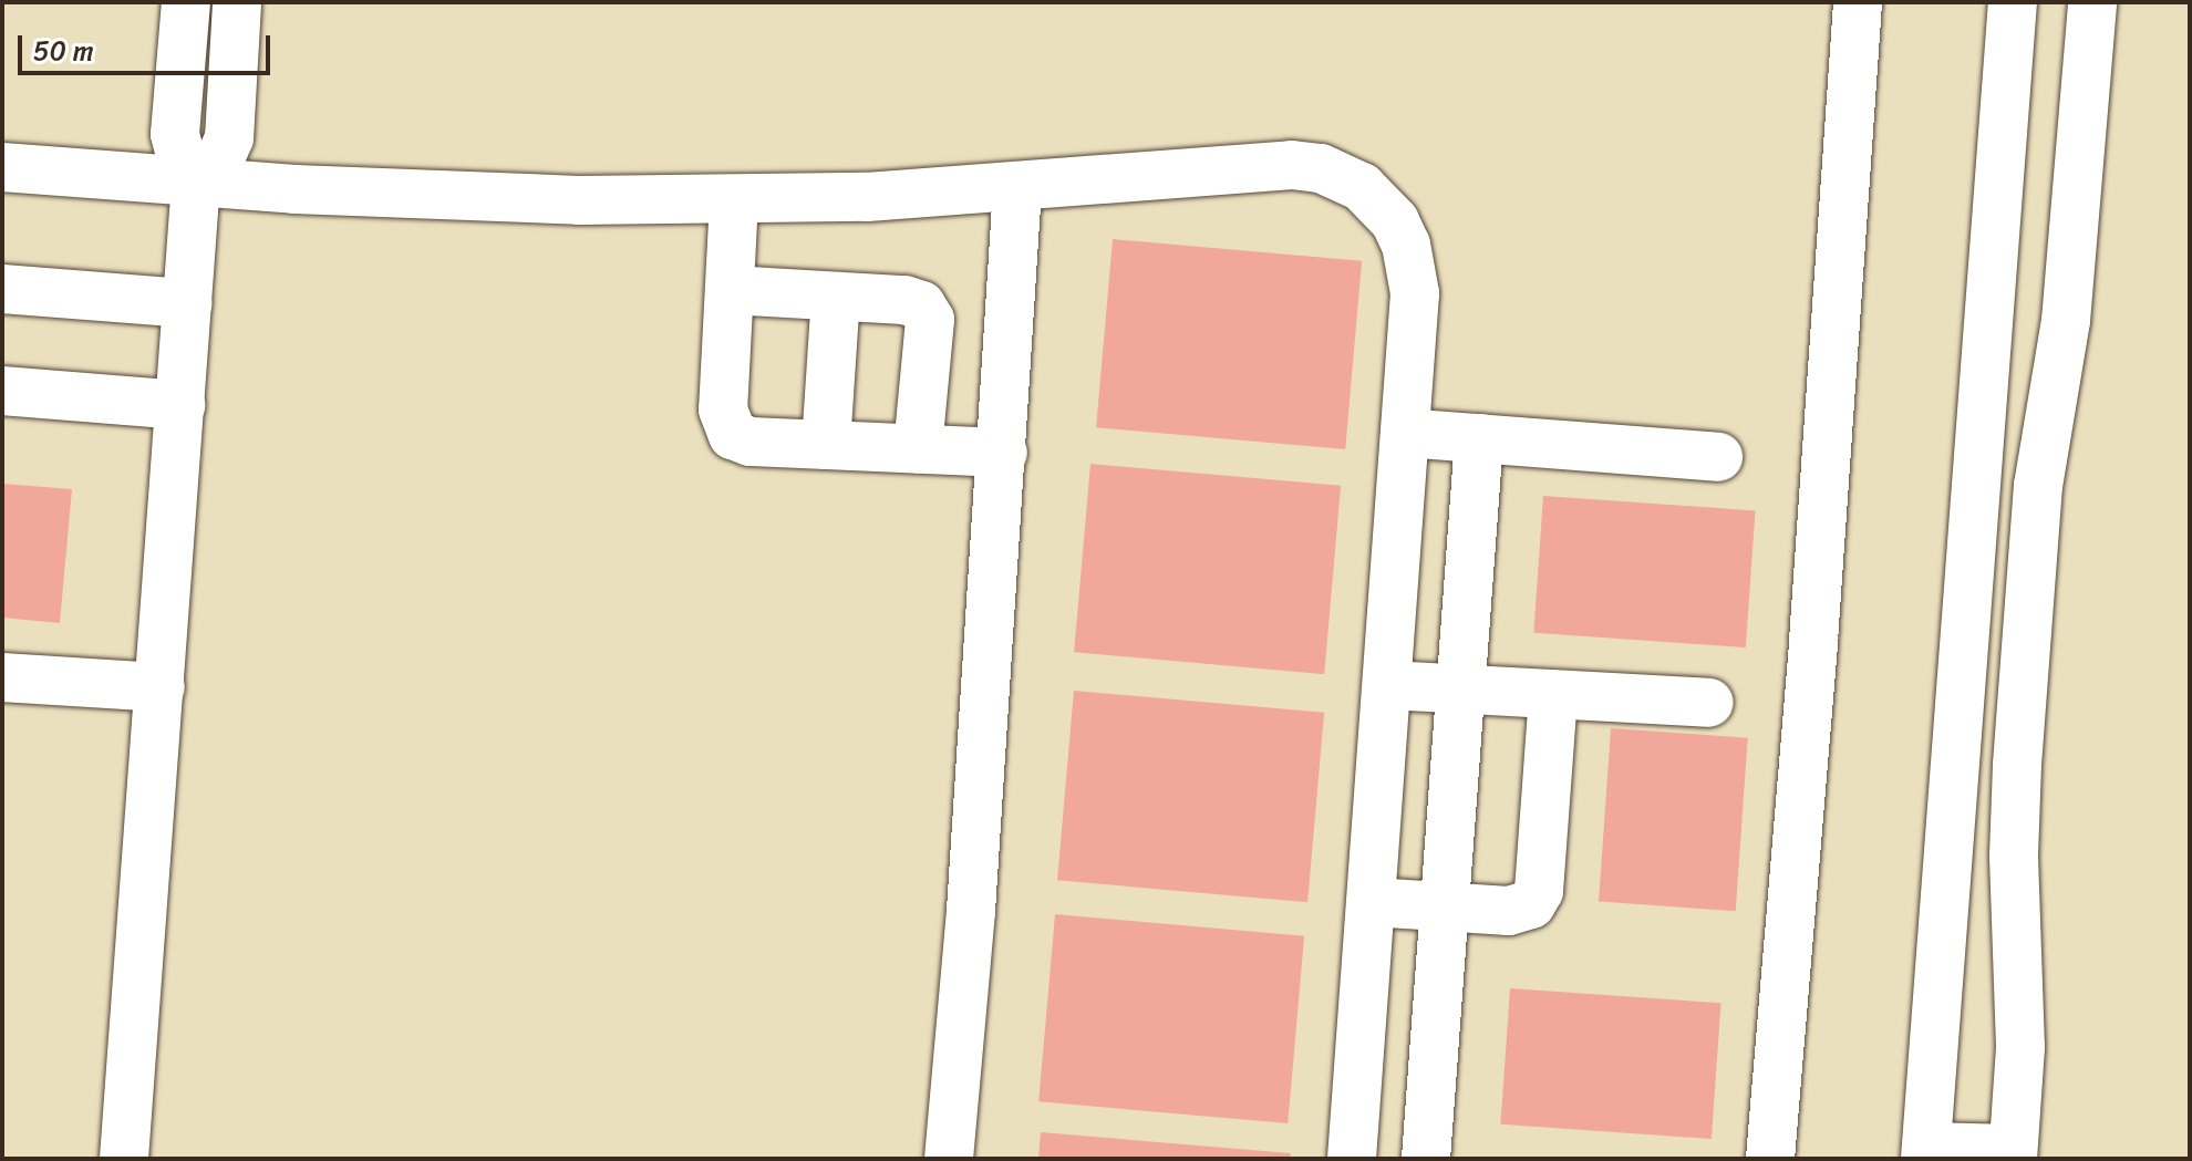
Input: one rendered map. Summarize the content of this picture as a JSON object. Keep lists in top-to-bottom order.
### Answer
{
  "scale_bar": "50 m"
}
